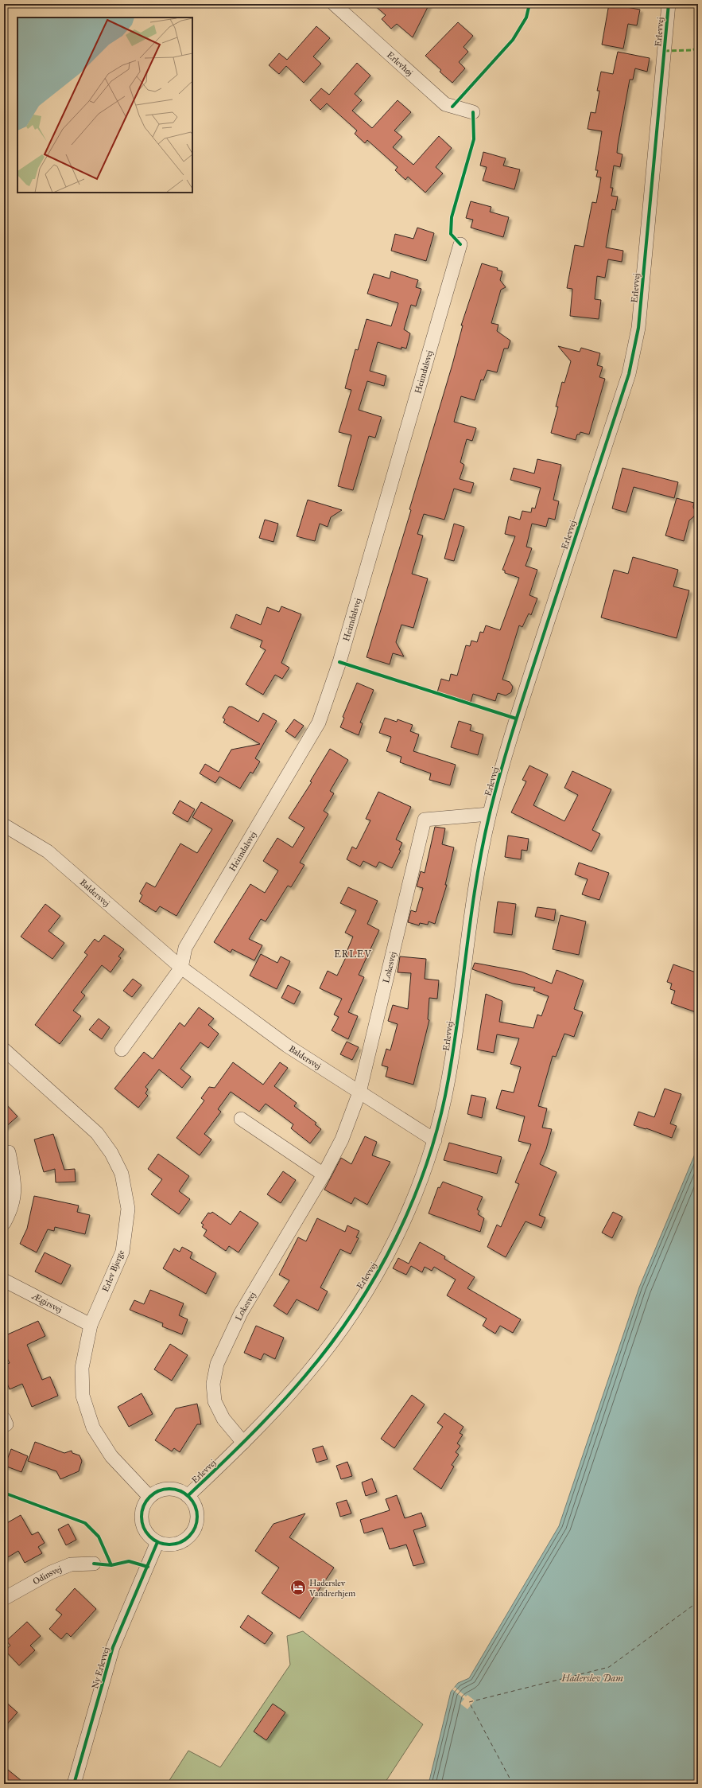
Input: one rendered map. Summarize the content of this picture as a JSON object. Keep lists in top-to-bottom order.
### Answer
{
  "streets": {
    "street": [
      "Erlevvej",
      "Erlevhøj",
      "Heimdalsvej",
      "Baldersvej",
      "Lokesvej",
      "Erlev Bjerge",
      "Ægirsvej",
      "Odinsvej",
      "Ny Erlevvej"
    ]
  },
  "crossings": [
    ["Erlevvej", "Baldersvej"],
    ["Erlevvej", "Lokesvej"],
    ["Erlevvej", "Erlev Bjerge"],
    ["Erlevvej", "Ny Erlevvej"],
    ["Heimdalsvej", "Baldersvej"],
    ["Baldersvej", "Lokesvej"],
    ["Erlev Bjerge", "Ægirsvej"],
    ["Erlev Bjerge", "Ny Erlevvej"]
  ],
  "districts": ["ERLEV"],
  "water": ["Haderslev Dam"],
  "places": {
    "hotel": ["Haderslev Vandrerhjem"]
  }
}
